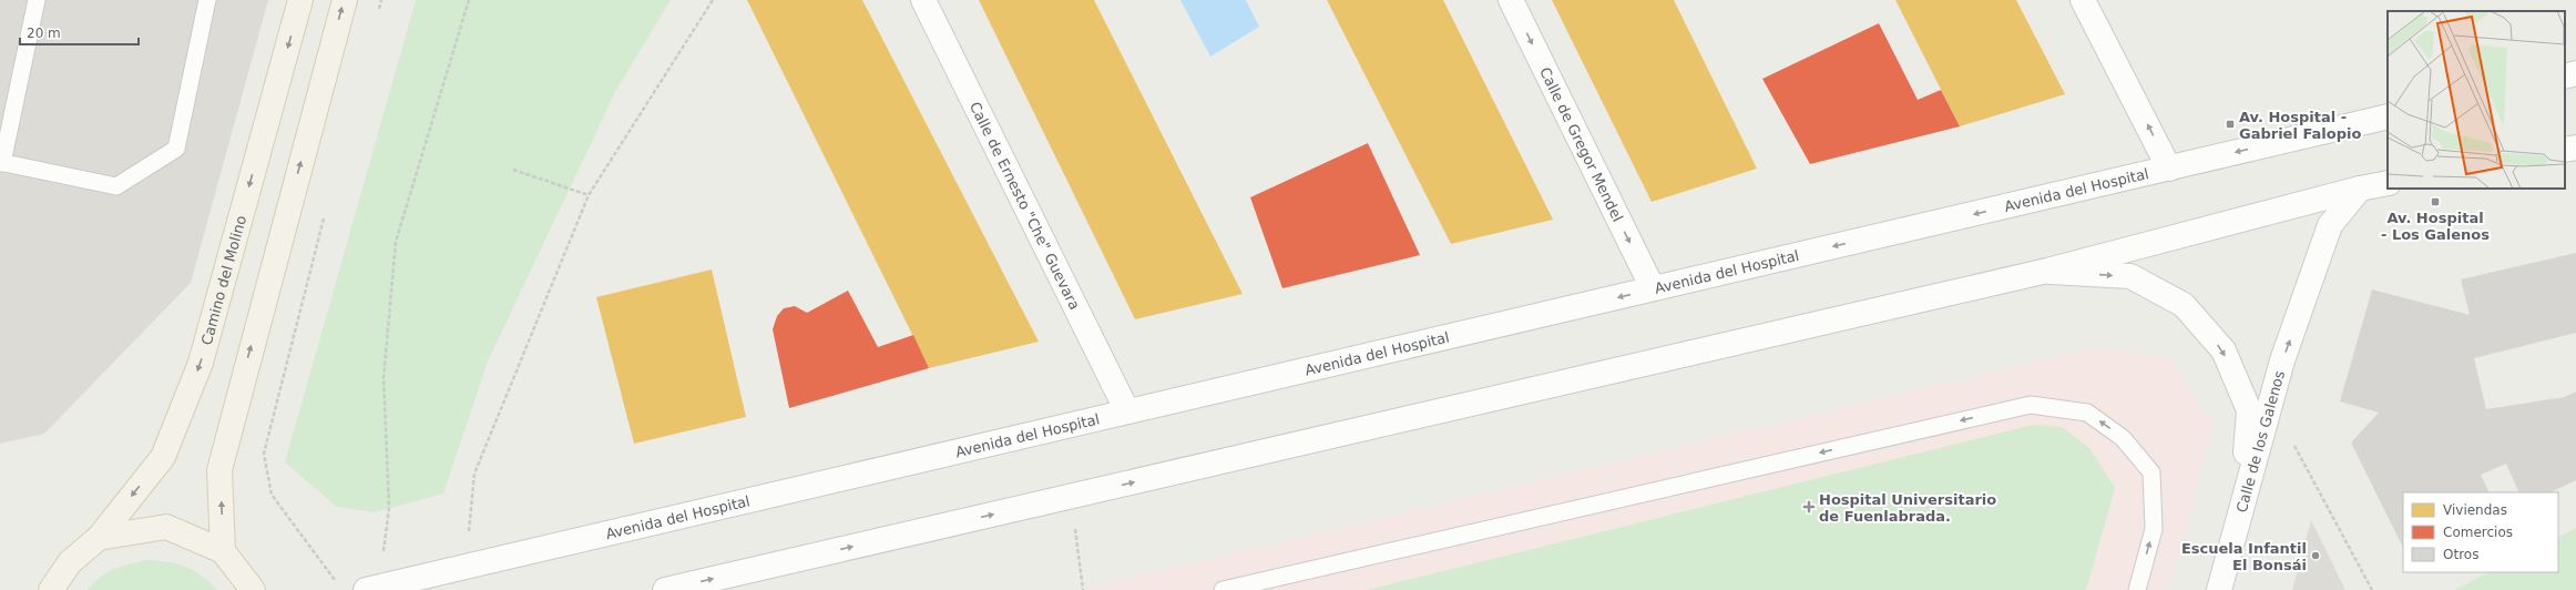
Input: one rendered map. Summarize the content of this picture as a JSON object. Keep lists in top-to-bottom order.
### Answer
{
  "streets": {
    "main road": [
      "Calle de Gregor Mendel",
      "Avenida del Hospital",
      "Calle de Ernesto \"Che\" Guevara",
      "Camino del Molino",
      "Calle de los Galenos"
    ]
  },
  "crossings": [
    ["Calle de Gregor Mendel", "Avenida del Hospital"],
    ["Avenida del Hospital", "Calle de Ernesto \"Che\" Guevara"]
  ],
  "one_way": ["Calle de Gregor Mendel"],
  "places": {
    "transit": ["Av. Hospital - Gabriel Falopio", "Av. Hospital - Los Galenos"],
    "health": ["Hospital Universitario de Fuenlabrada."],
    "other": ["Escuela Infantil El Bonsái"]
  },
  "legend": ["Viviendas", "Comercios", "Otros"],
  "scale_bar": "20 m"
}
